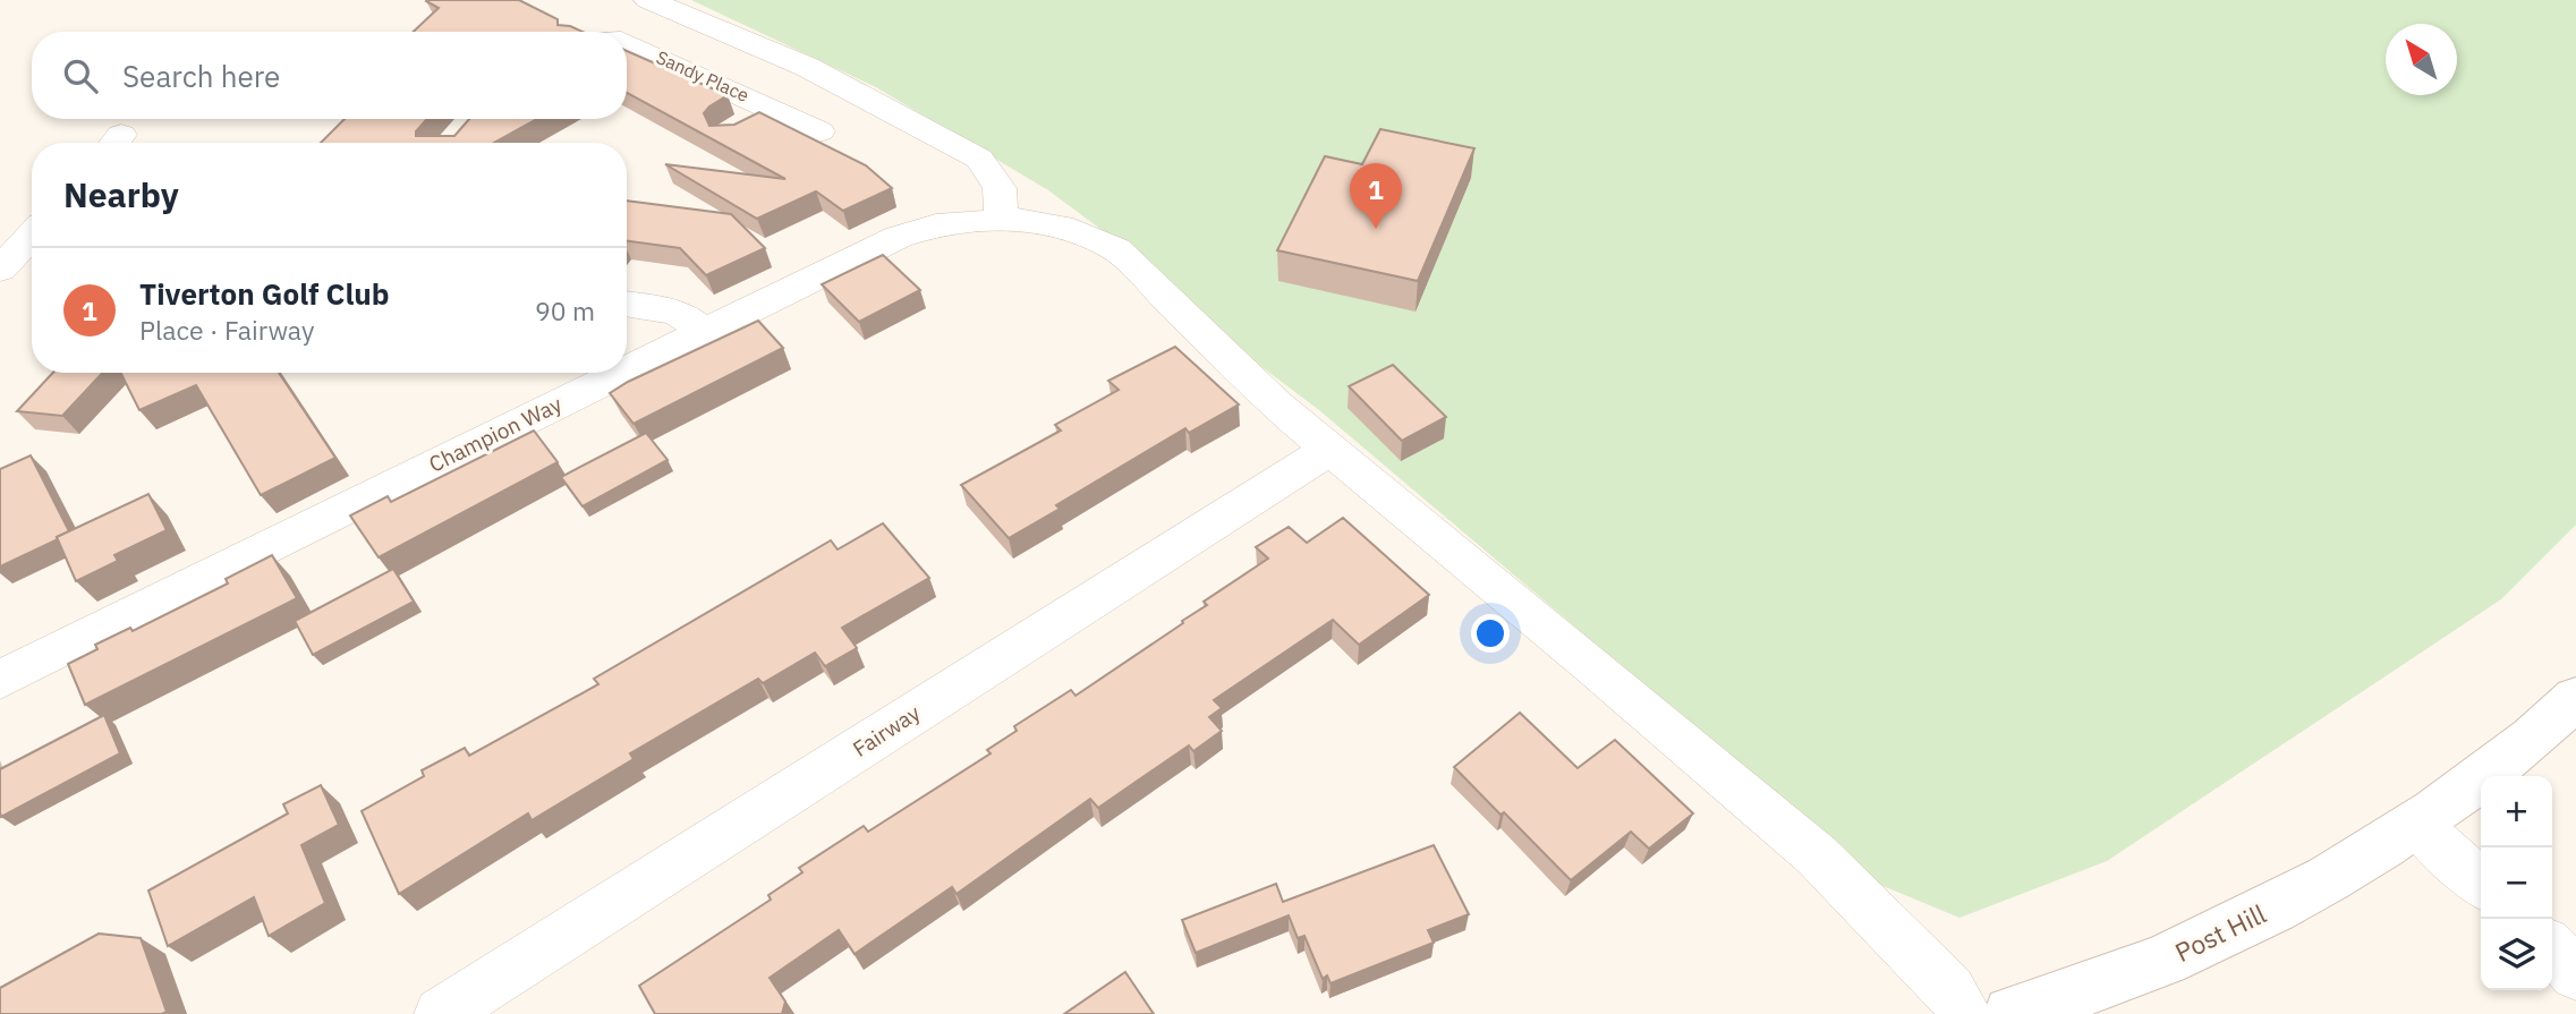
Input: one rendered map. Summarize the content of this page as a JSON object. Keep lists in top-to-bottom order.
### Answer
{
  "streets": {
    "street": [
      "Sandy Place",
      "Champion Way",
      "Fairway",
      "Post Hill"
    ]
  },
  "crossings": [
    ["Champion Way", "Fairway"]
  ],
  "north": "top left",
  "page": {
    "search": "Search here",
    "heading": "Nearby",
    "pins": "1",
    "list": [
      {
        "mark": "1",
        "name": "Tiverton Golf Club",
        "note": "Place · Fairway",
        "value": "90 m"
      }
    ],
    "map_buttons": ["+", "−"]
  }
}
